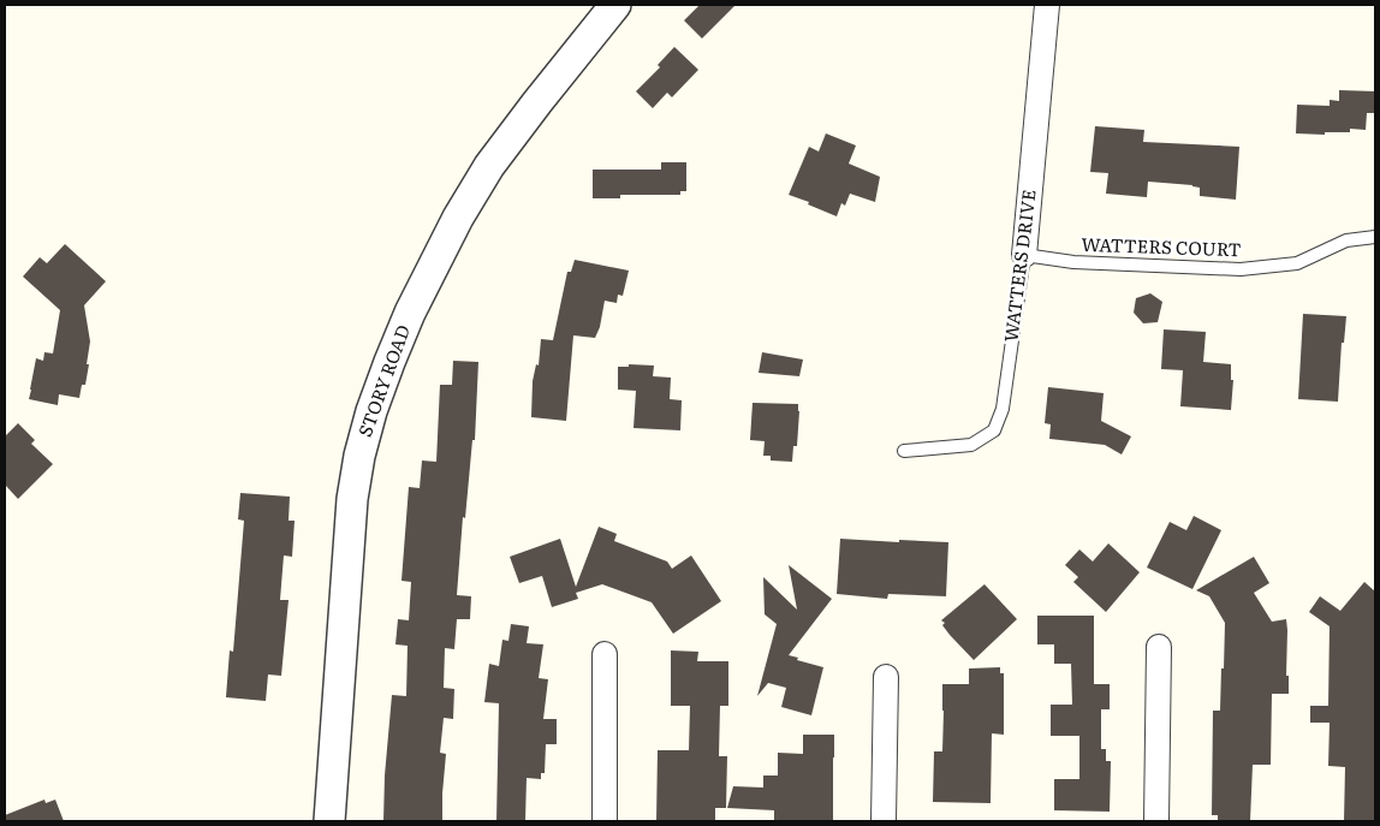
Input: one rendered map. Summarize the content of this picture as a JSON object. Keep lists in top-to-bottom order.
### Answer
{
  "streets": {
    "street": ["WATTERS DRIVE", "STORY ROAD"],
    "lane": ["WATTERS COURT"]
  },
  "crossings": [
    ["WATTERS COURT", "WATTERS DRIVE"]
  ]
}
